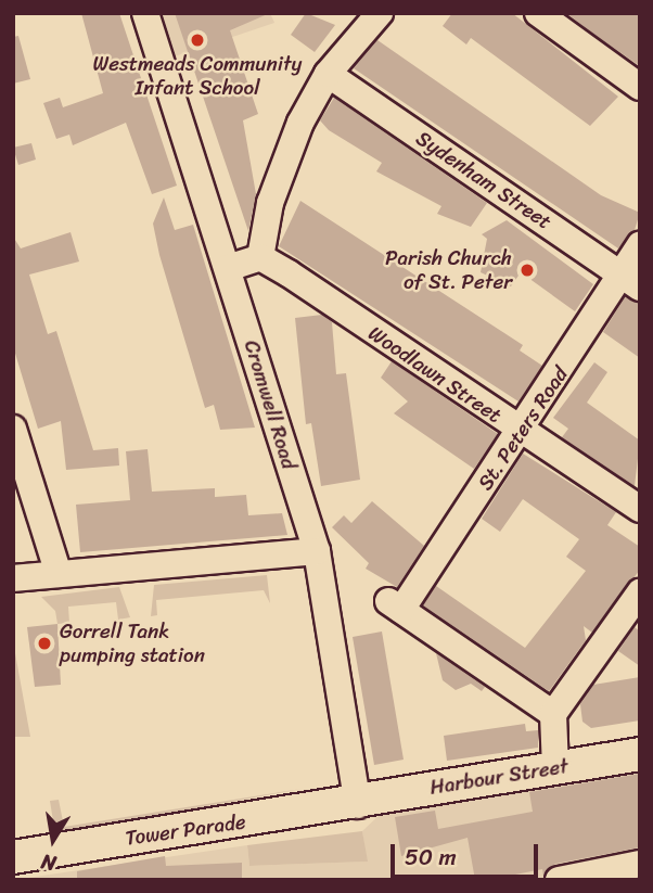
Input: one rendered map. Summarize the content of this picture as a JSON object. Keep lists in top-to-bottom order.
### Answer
{
  "streets": {
    "main road": ["Harbour Street", "Tower Parade"],
    "street": [
      "Sydenham Street",
      "Woodlawn Street",
      "Cromwell Road",
      "St. Peters Road"
    ]
  },
  "crossings": [
    ["Sydenham Street", "St. Peters Road"],
    ["Woodlawn Street", "St. Peters Road"],
    ["Cromwell Road", "Harbour Street"],
    ["Cromwell Road", "Tower Parade"],
    ["Harbour Street", "Tower Parade"]
  ],
  "places": ["Westmeads Community Infant School", "Parish Church of St. Peter", "Gorrell Tank pumping station"],
  "scale_bar": "50 m",
  "north": "bottom"
}
